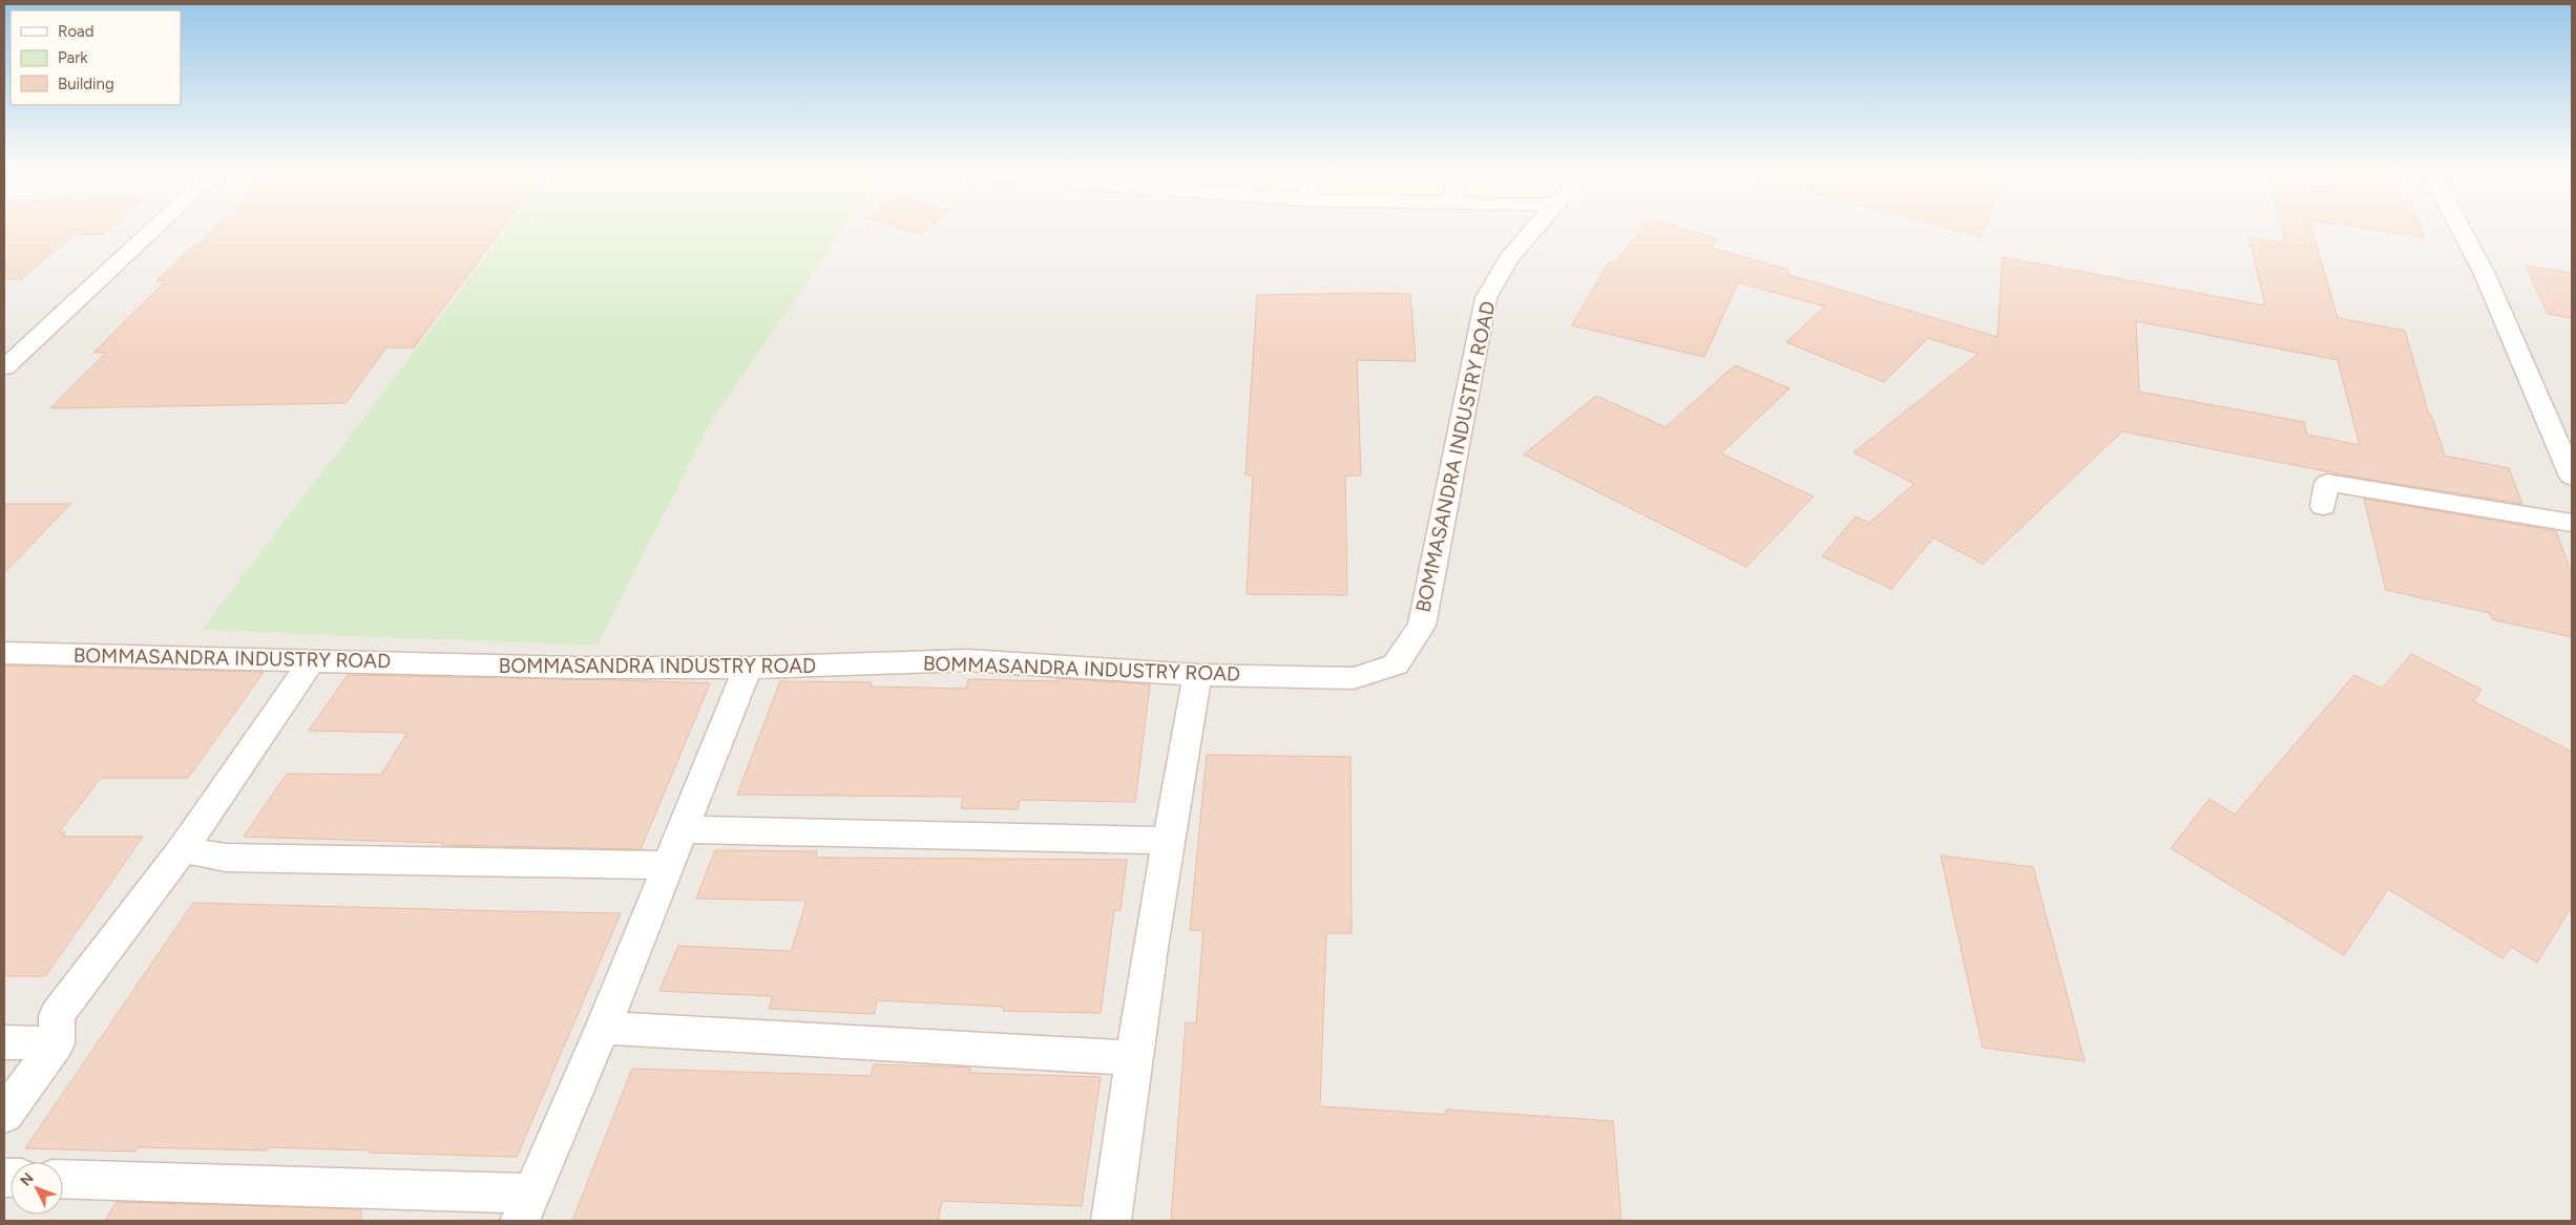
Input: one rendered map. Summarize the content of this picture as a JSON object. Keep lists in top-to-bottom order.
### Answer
{
  "streets": {
    "street": ["BOMMASANDRA INDUSTRY ROAD"]
  },
  "legend": ["Road", "Park", "Building"],
  "north": "top left"
}
